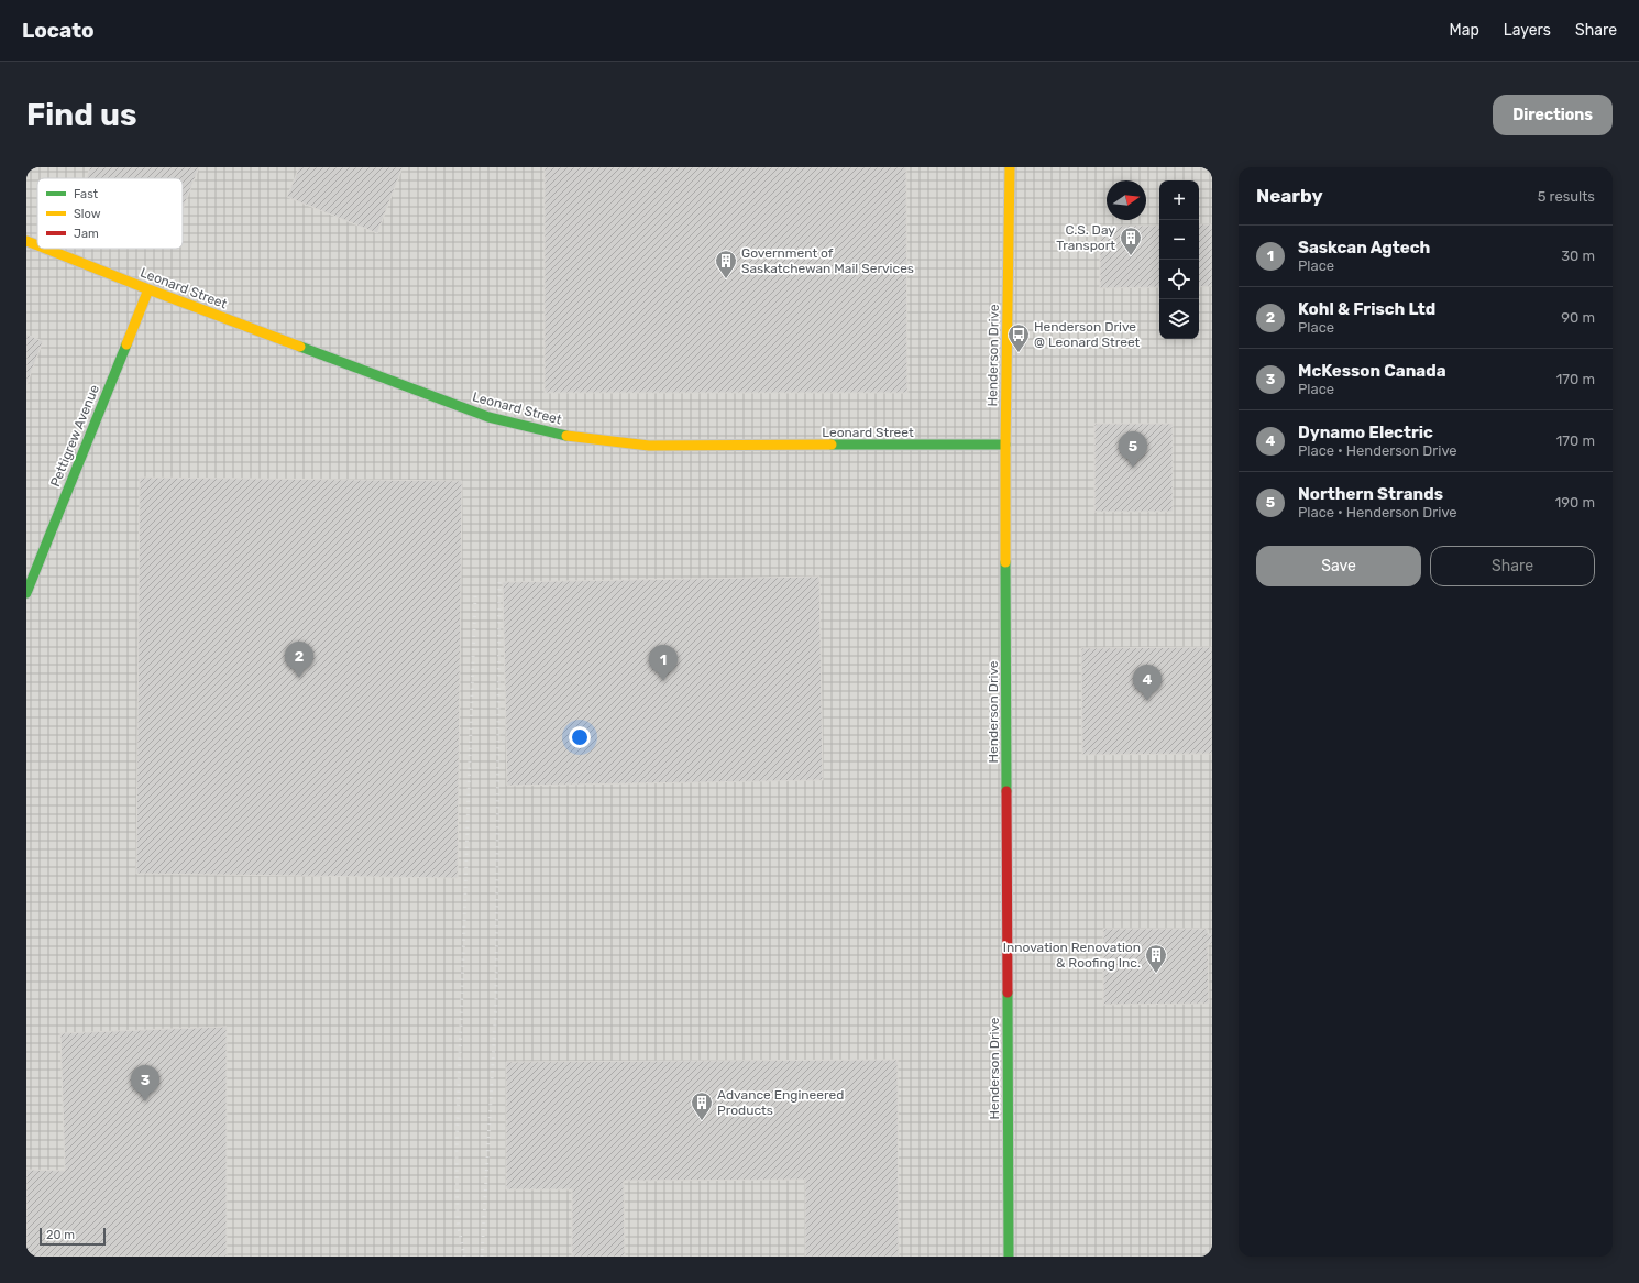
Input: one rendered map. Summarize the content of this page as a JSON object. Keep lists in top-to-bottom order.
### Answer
{
  "streets": {
    "street": ["Leonard Street", "Henderson Drive", "Pettigrew Avenue"]
  },
  "crossings": [
    ["Leonard Street", "Henderson Drive"],
    ["Leonard Street", "Pettigrew Avenue"]
  ],
  "places": {
    "building": [
      "C.S. Day Transport",
      "Government of Saskatchewan Mail Services",
      "Innovation Renovation & Roofing Inc.",
      "Advance Engineered Products"
    ],
    "bus stop": ["Henderson Drive @ Leonard Street"]
  },
  "legend": ["Fast", "Slow", "Jam"],
  "scale_bar": "20 m",
  "north": "right",
  "page": {
    "header": "Locato",
    "nav": ["Map", "Layers", "Share"],
    "buttons": [
      "Directions",
      ["Save", "Share"]
    ],
    "title": "Find us",
    "heading": ["Nearby", "5 results"],
    "map_buttons": ["+", "−"],
    "list": [
      {
        "mark": "1",
        "name": "Saskcan Agtech",
        "note": "Place",
        "value": "30 m"
      },
      {
        "mark": "2",
        "name": "Kohl & Frisch Ltd",
        "note": "Place",
        "value": "90 m"
      },
      {
        "mark": "3",
        "name": "McKesson Canada",
        "note": "Place",
        "value": "170 m"
      },
      {
        "mark": "4",
        "name": "Dynamo Electric",
        "note": "Place · Henderson Drive",
        "value": "170 m"
      },
      {
        "mark": "5",
        "name": "Northern Strands",
        "note": "Place · Henderson Drive",
        "value": "190 m"
      }
    ],
    "pins": [
      "5",
      "2",
      "1",
      "4",
      "3"
    ],
    "scale": "20 m"
  }
}
